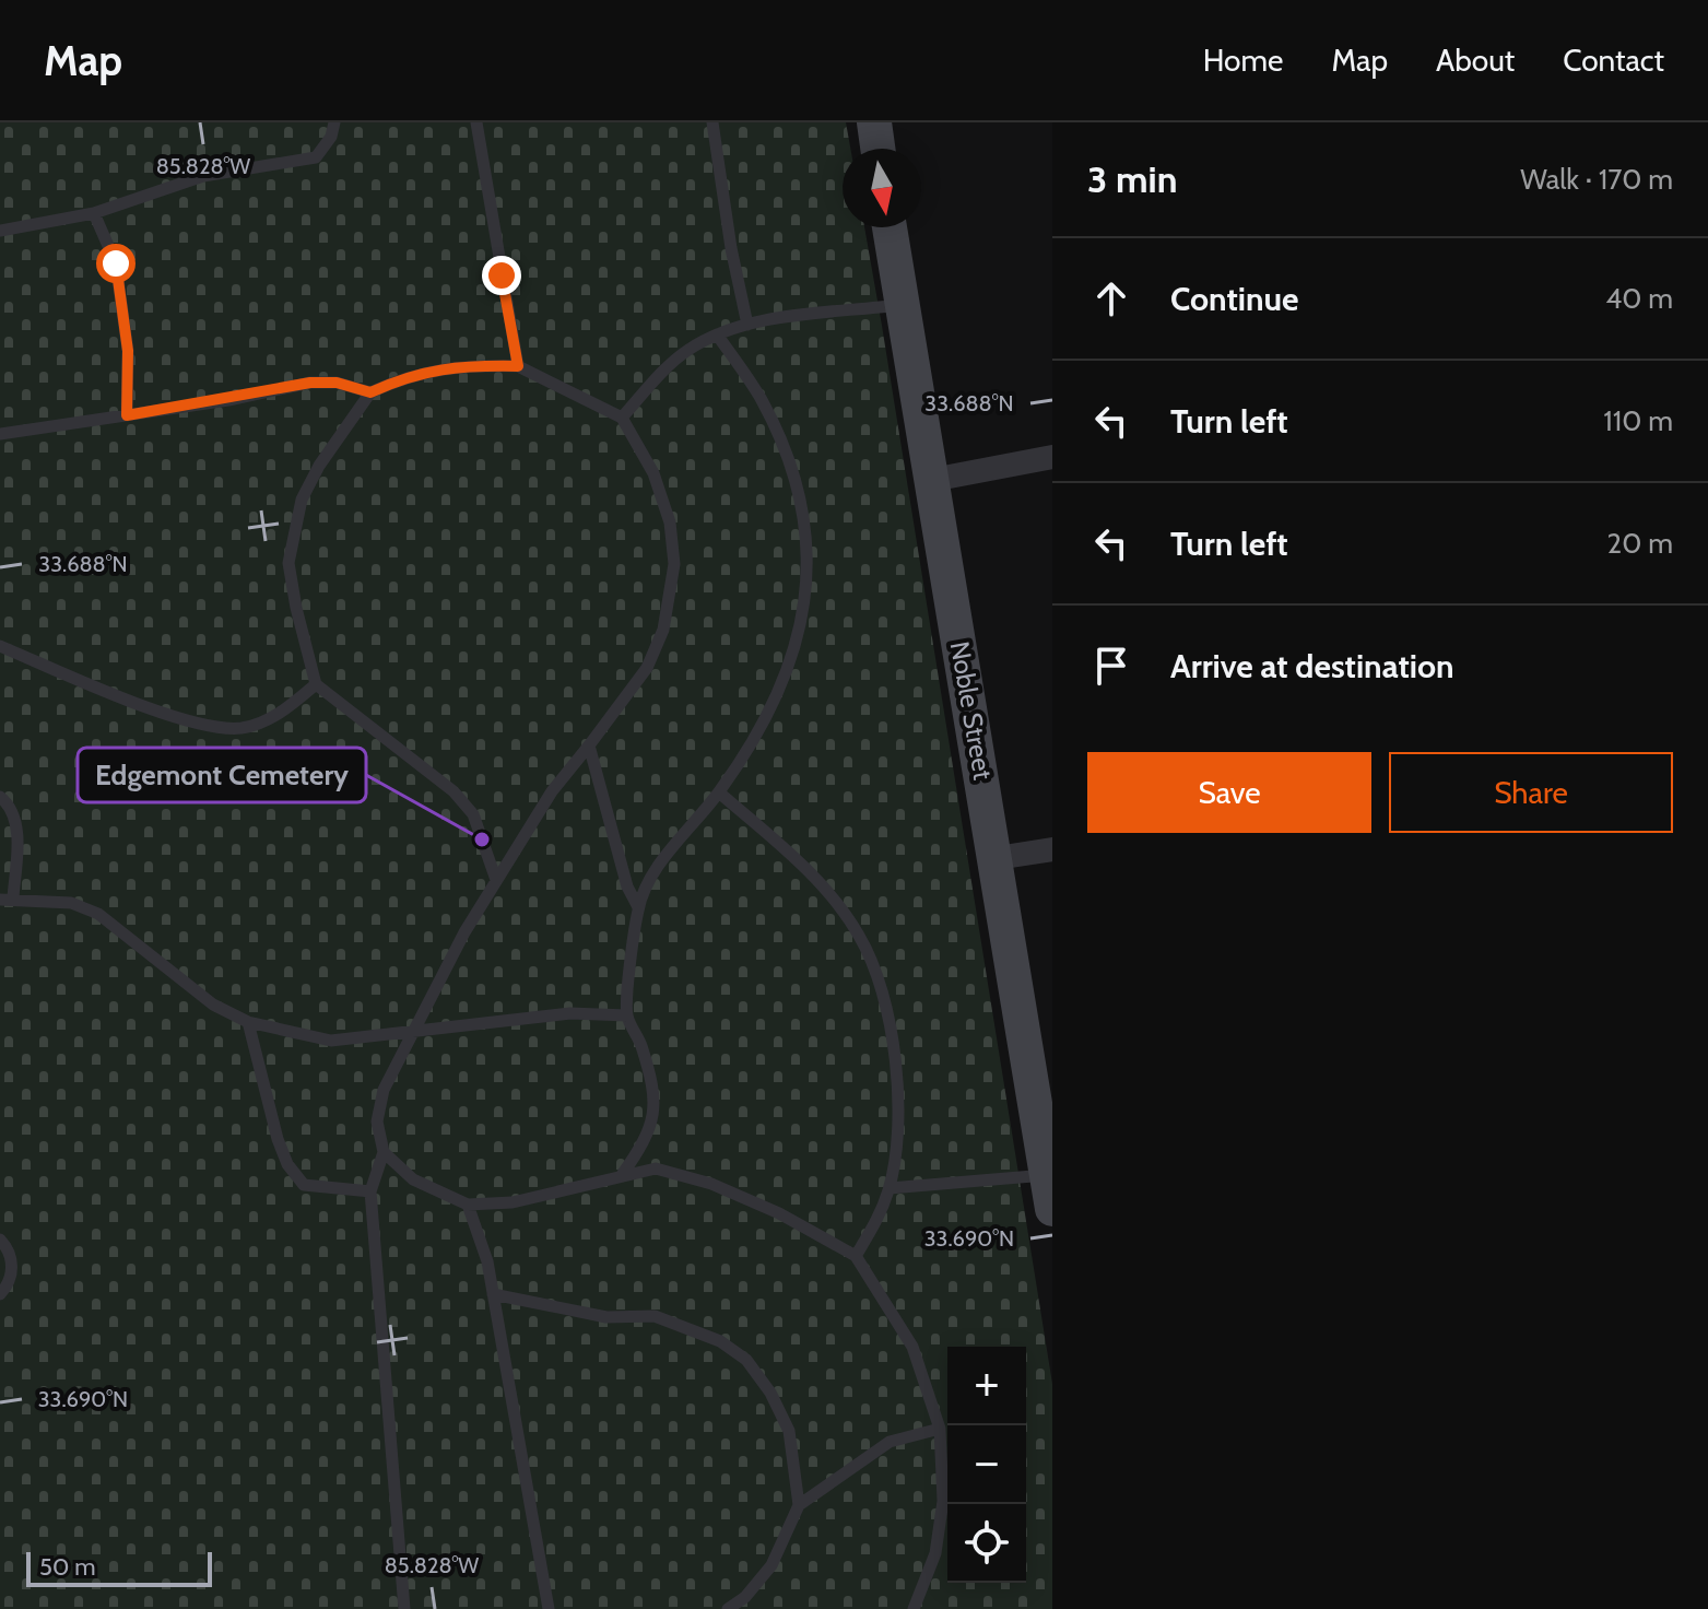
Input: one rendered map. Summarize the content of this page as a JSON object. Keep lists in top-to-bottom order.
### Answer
{
  "streets": {
    "main road": ["Noble Street"]
  },
  "places": ["Edgemont Cemetery"],
  "scale_bar": "50 m",
  "north": "bottom",
  "page": {
    "header": "Map",
    "nav": [
      "Home",
      "Map",
      "About",
      "Contact"
    ],
    "heading": ["3 min", "Walk · 170 m"],
    "list": [
      ["Continue", "40 m"],
      ["Turn left", "110 m"],
      ["Turn left", "20 m"],
      "Arrive at destination"
    ],
    "buttons": ["Save", "Share"],
    "map_buttons": ["+", "−"],
    "scale": "50 m"
  },
  "coordinates": ["85.828°W", "33.688°N", "33.690°N"]
}
